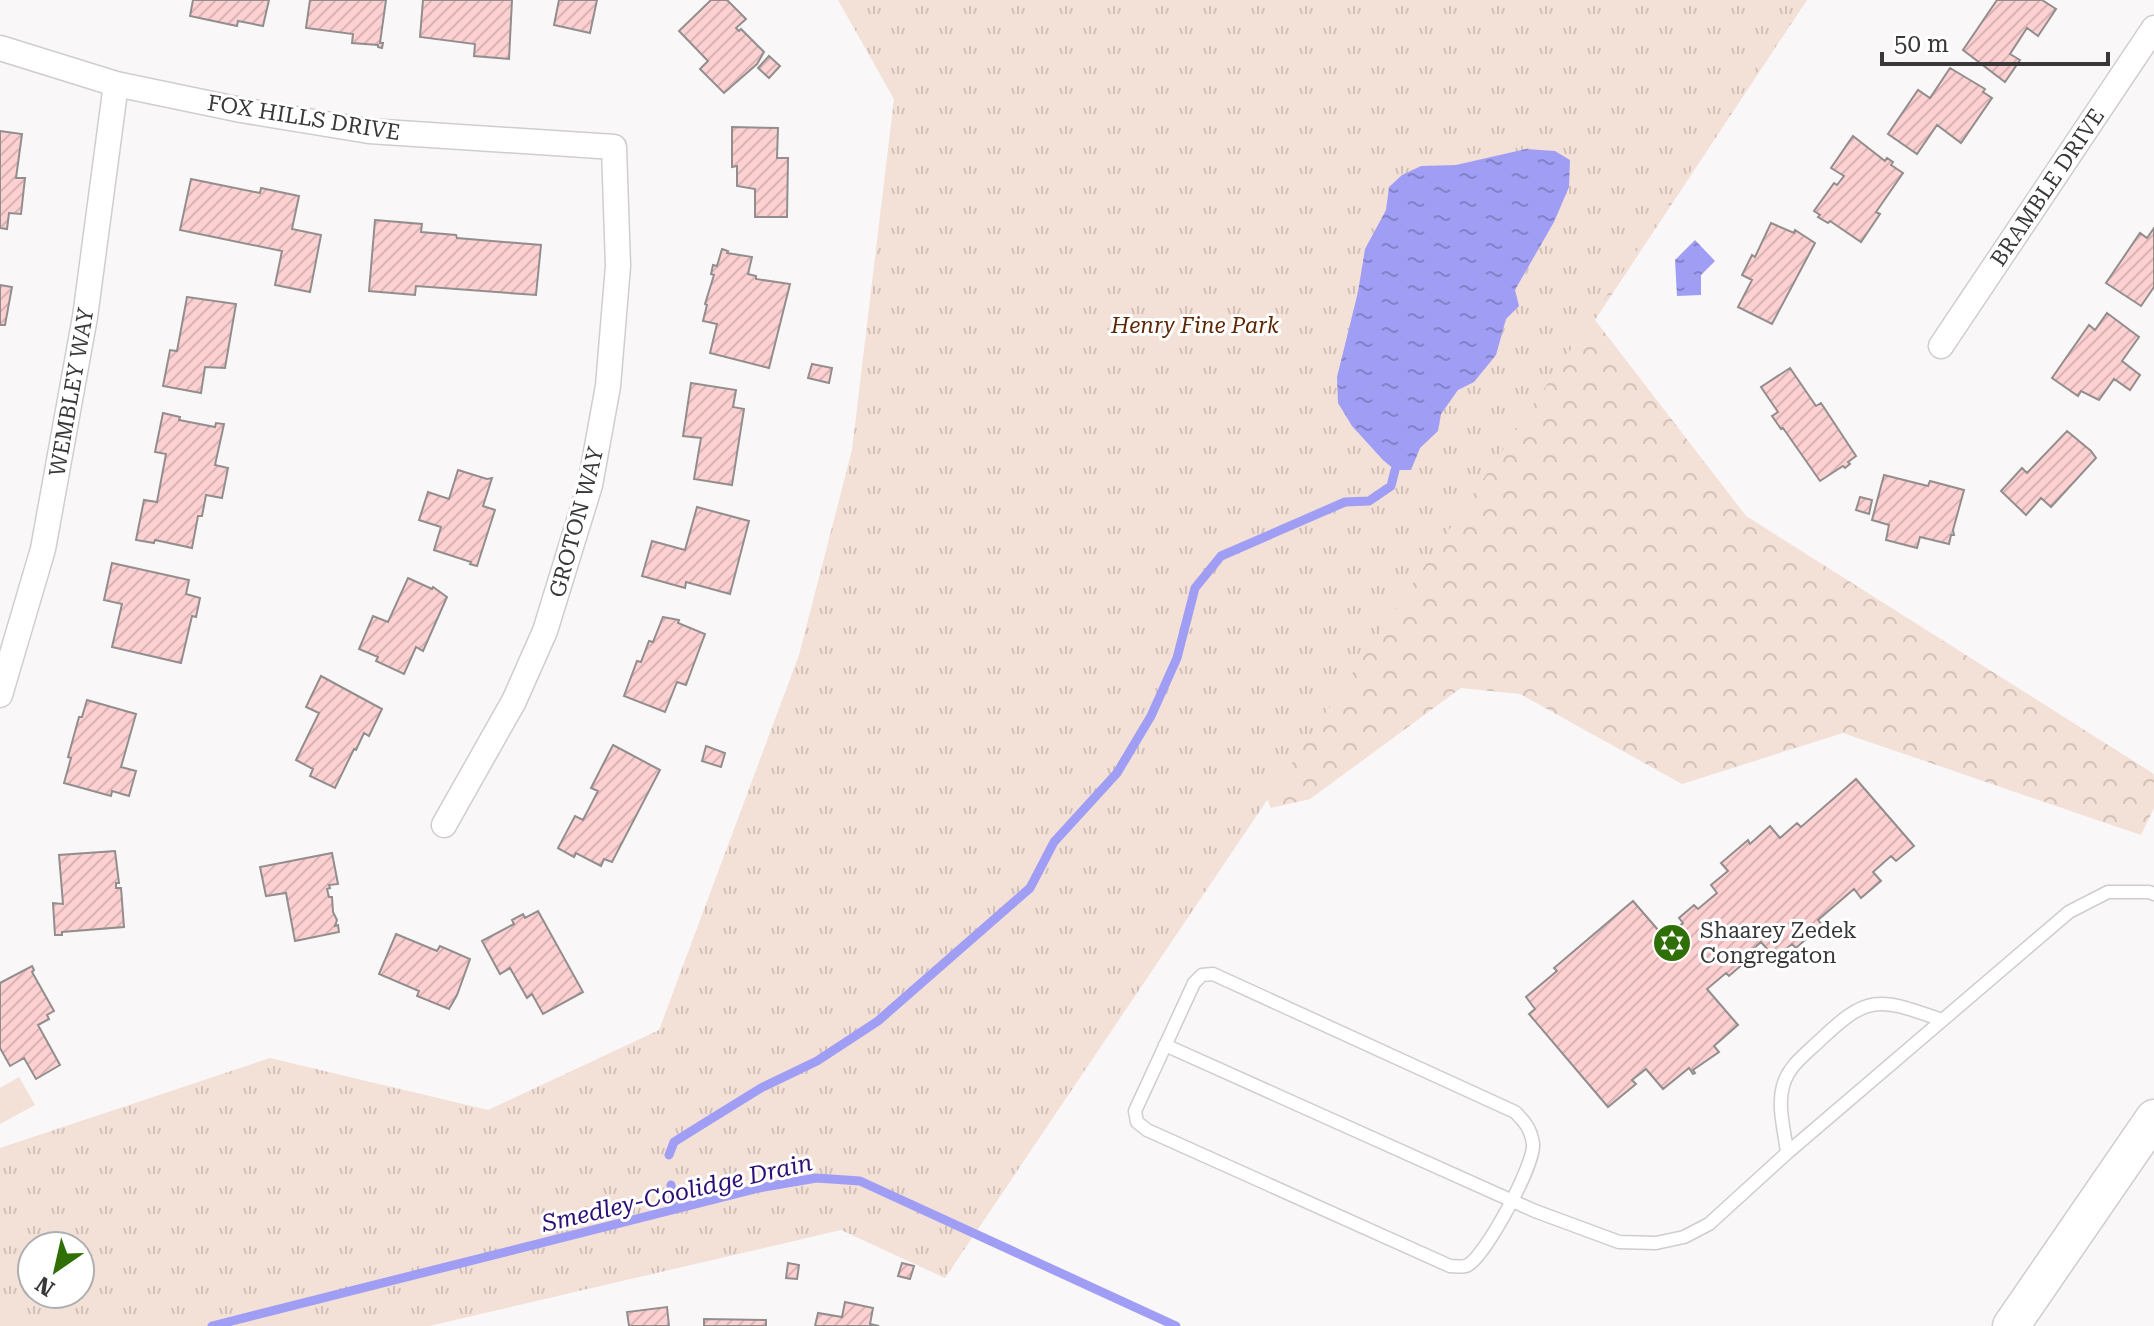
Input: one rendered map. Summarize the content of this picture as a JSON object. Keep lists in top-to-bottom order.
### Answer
{
  "streets": {
    "street": [
      "FOX HILLS DRIVE",
      "BRAMBLE DRIVE",
      "WEMBLEY WAY",
      "GROTON WAY"
    ]
  },
  "crossings": [
    ["FOX HILLS DRIVE", "WEMBLEY WAY"],
    ["FOX HILLS DRIVE", "GROTON WAY"]
  ],
  "water": ["Smedley-Coolidge Drain"],
  "parks": ["Henry Fine Park"],
  "places": {
    "synagogue": ["Shaarey Zedek Congregaton"]
  },
  "scale_bar": "50 m",
  "north": "bottom left"
}
